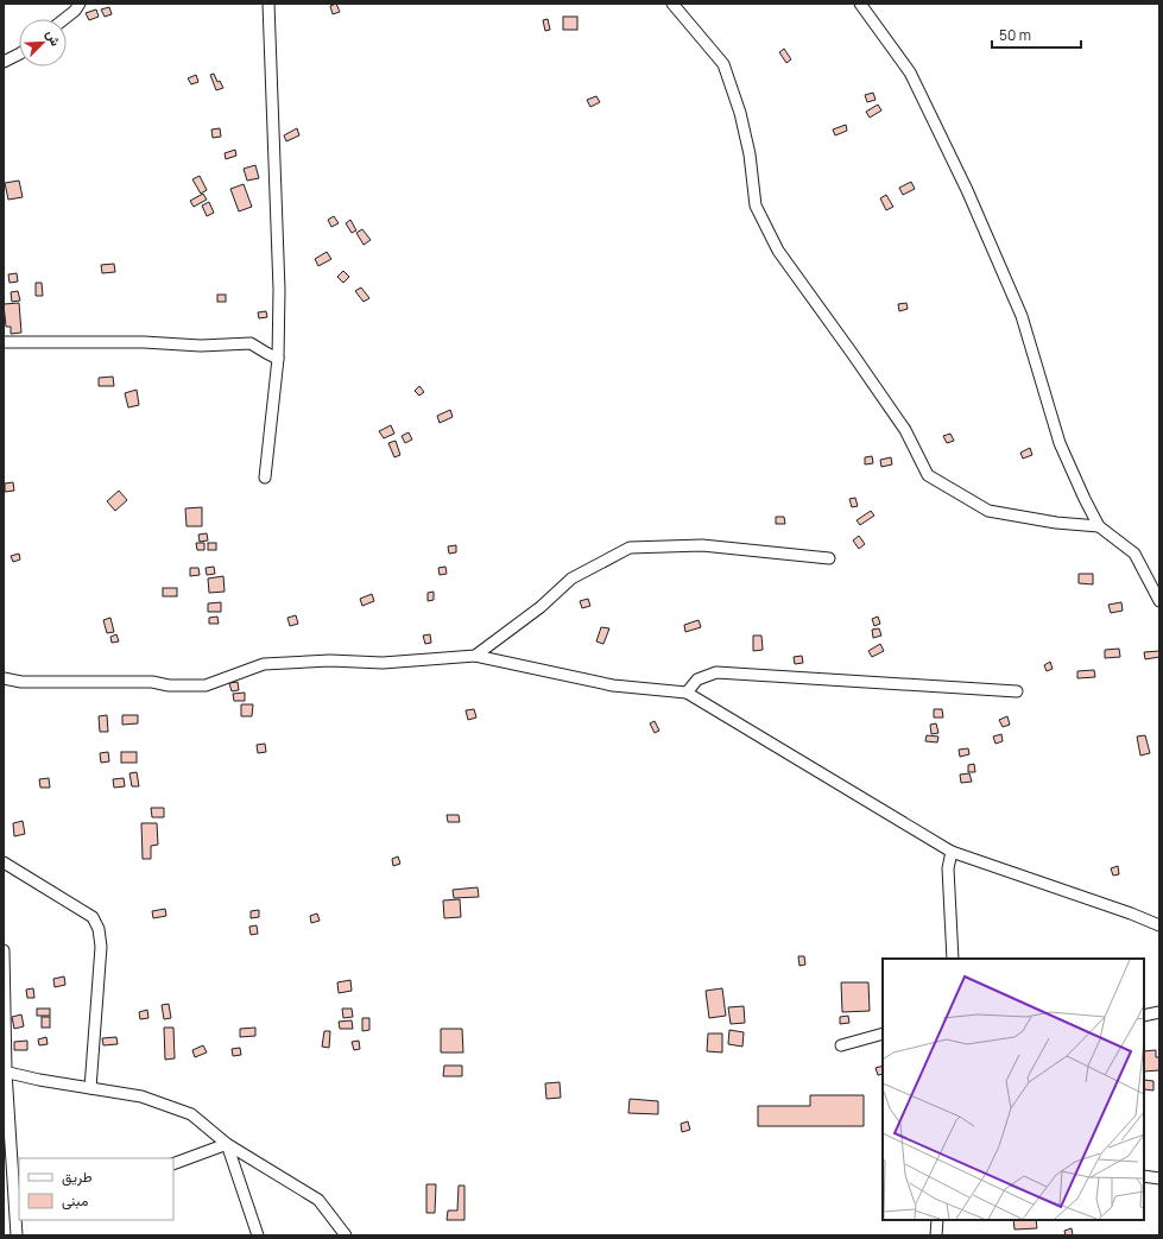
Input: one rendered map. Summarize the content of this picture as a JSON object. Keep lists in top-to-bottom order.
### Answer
{
  "legend": ["طريق", "مبنى"],
  "scale_bar": "50 m",
  "north": "top right"
}
